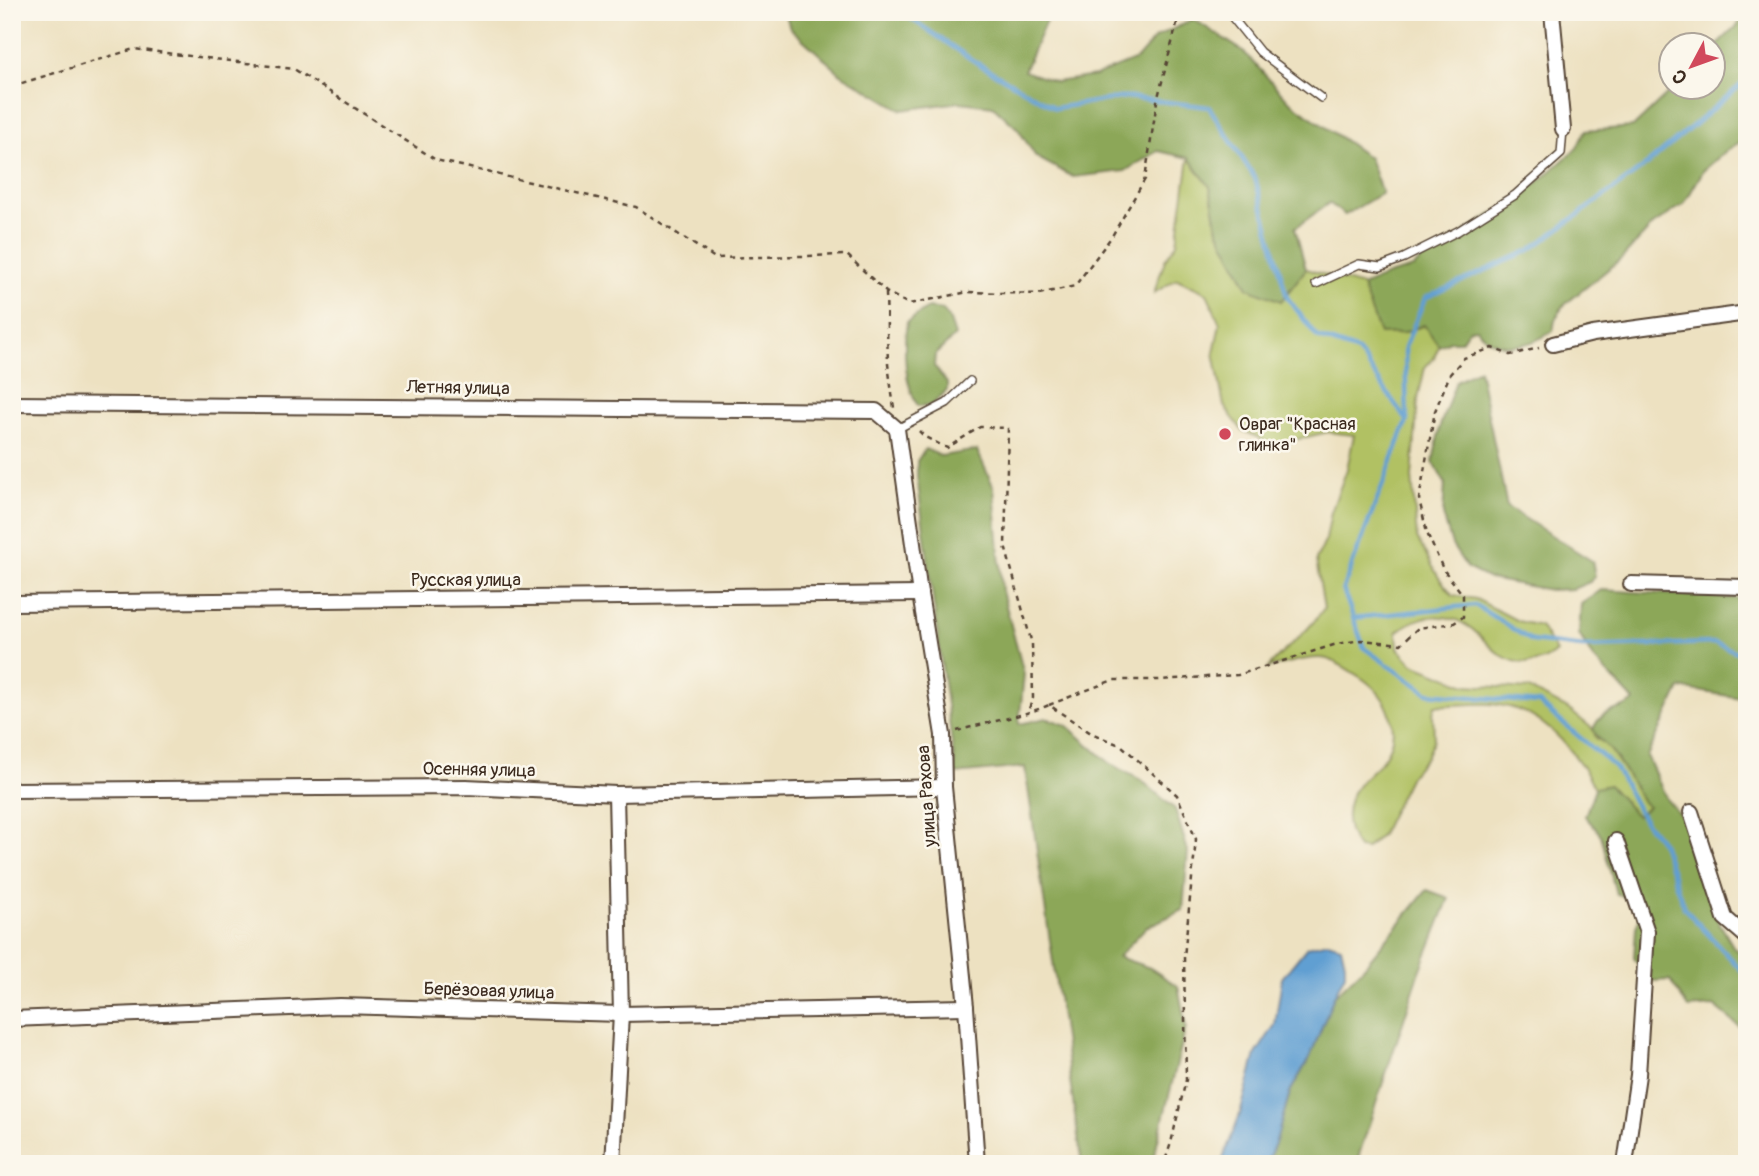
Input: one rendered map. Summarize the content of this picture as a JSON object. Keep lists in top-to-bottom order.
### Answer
{
  "streets": {
    "street": [
      "Летняя улица",
      "Русская улица",
      "Осенняя улица",
      "улица Рахова",
      "Берёзовая улица"
    ]
  },
  "crossings": [
    ["Летняя улица", "улица Рахова"],
    ["Русская улица", "улица Рахова"],
    ["Осенняя улица", "улица Рахова"],
    ["улица Рахова", "Берёзовая улица"]
  ],
  "places": ["Овраг \"Красная глинка\""],
  "north": "bottom left"
}
